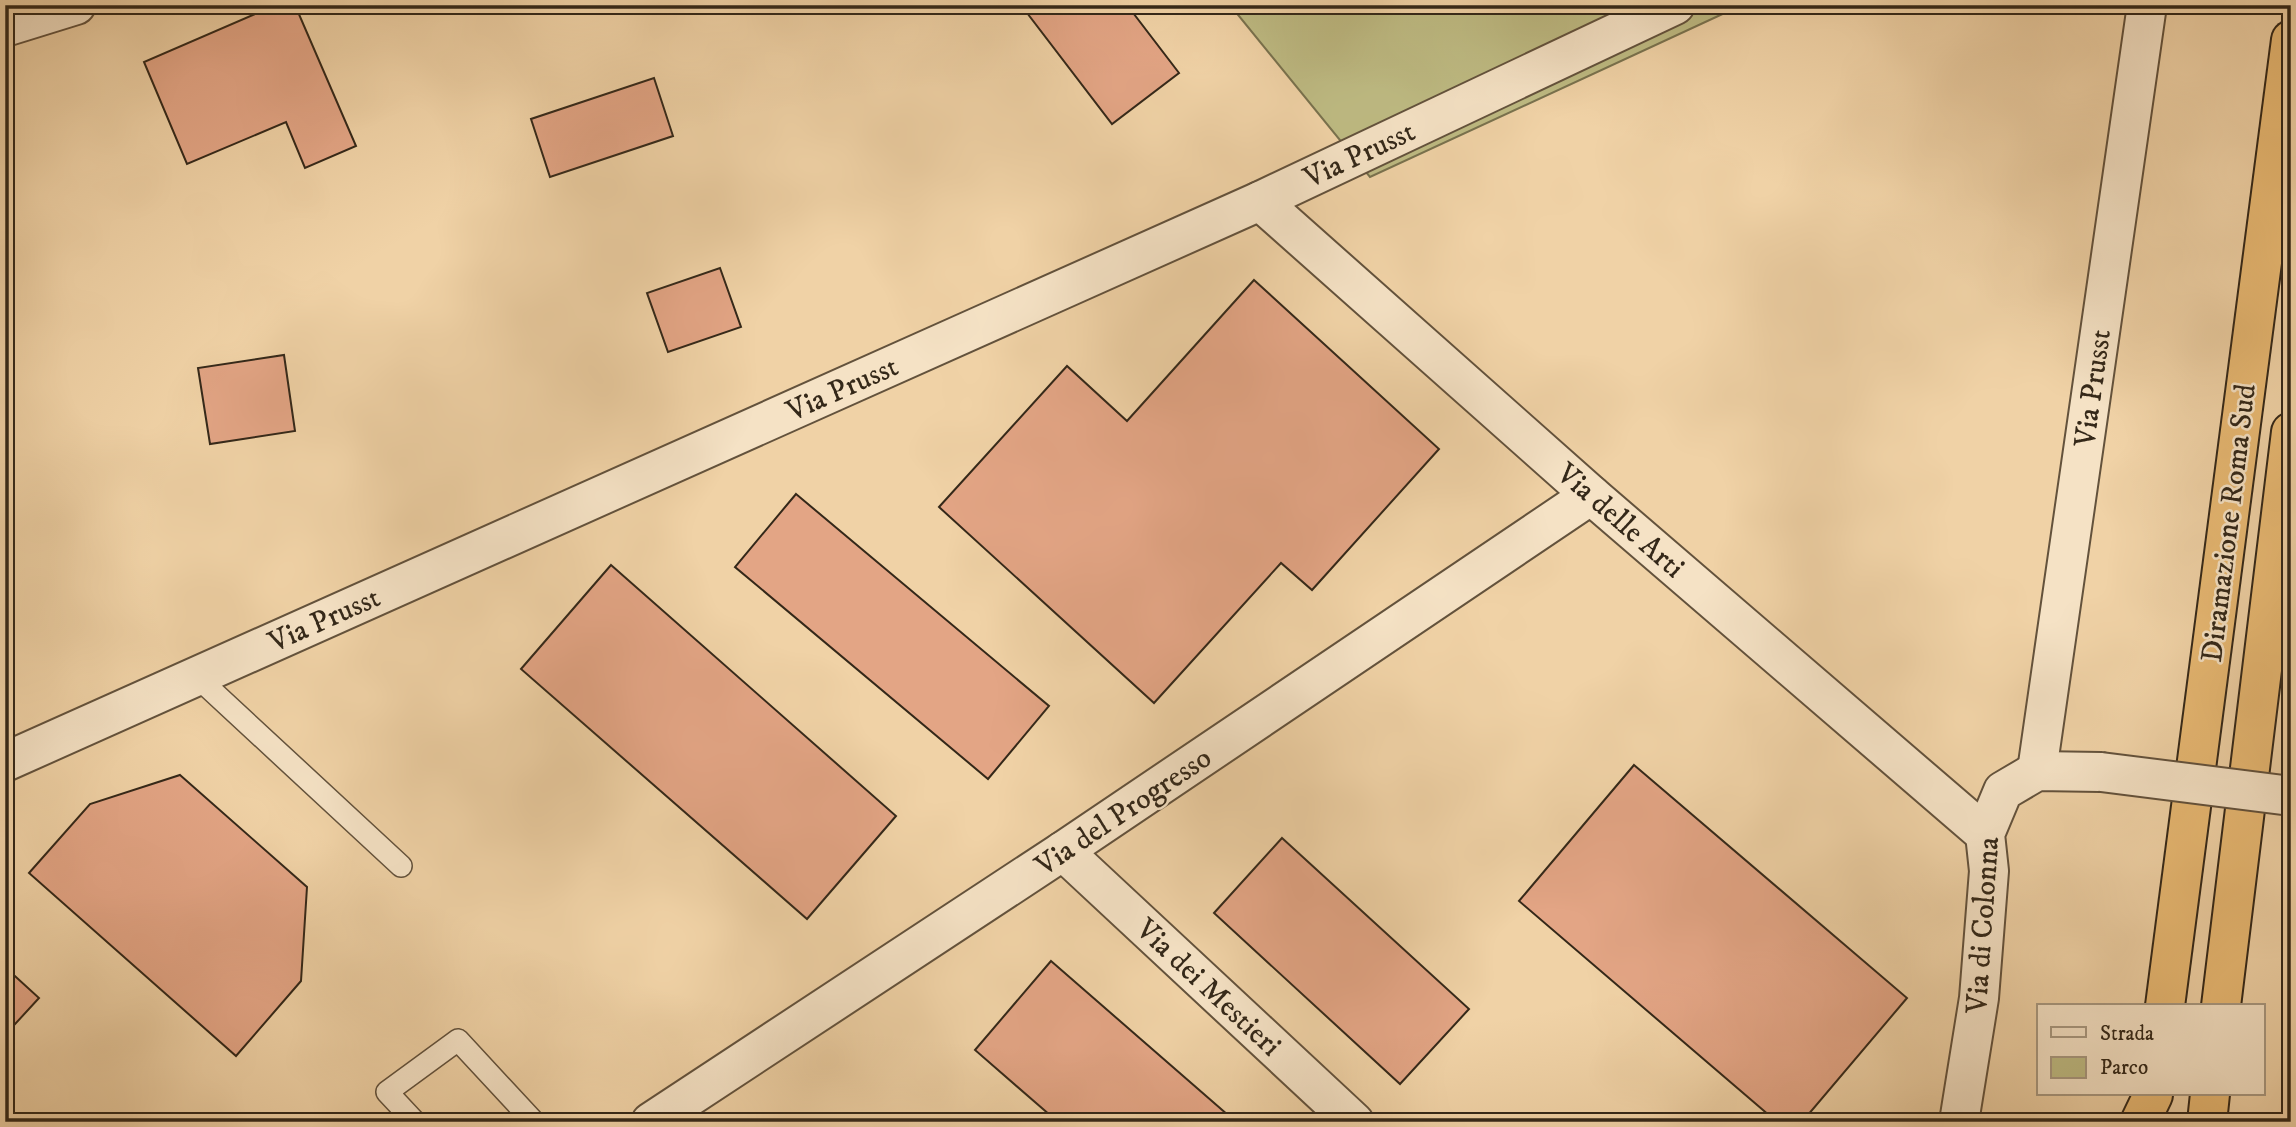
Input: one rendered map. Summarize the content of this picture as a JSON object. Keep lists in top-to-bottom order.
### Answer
{
  "streets": {
    "highway": ["Diramazione Roma Sud"],
    "street": [
      "Via Prusst",
      "Via delle Arti",
      "Via del Progresso",
      "Via di Colonna",
      "Via dei Mestieri"
    ]
  },
  "crossings": [
    ["Via Prusst", "Via delle Arti"],
    ["Via Prusst", "Via di Colonna"],
    ["Via delle Arti", "Via del Progresso"],
    ["Via delle Arti", "Via di Colonna"],
    ["Via del Progresso", "Via dei Mestieri"]
  ],
  "legend": ["Strada", "Parco"]
}
